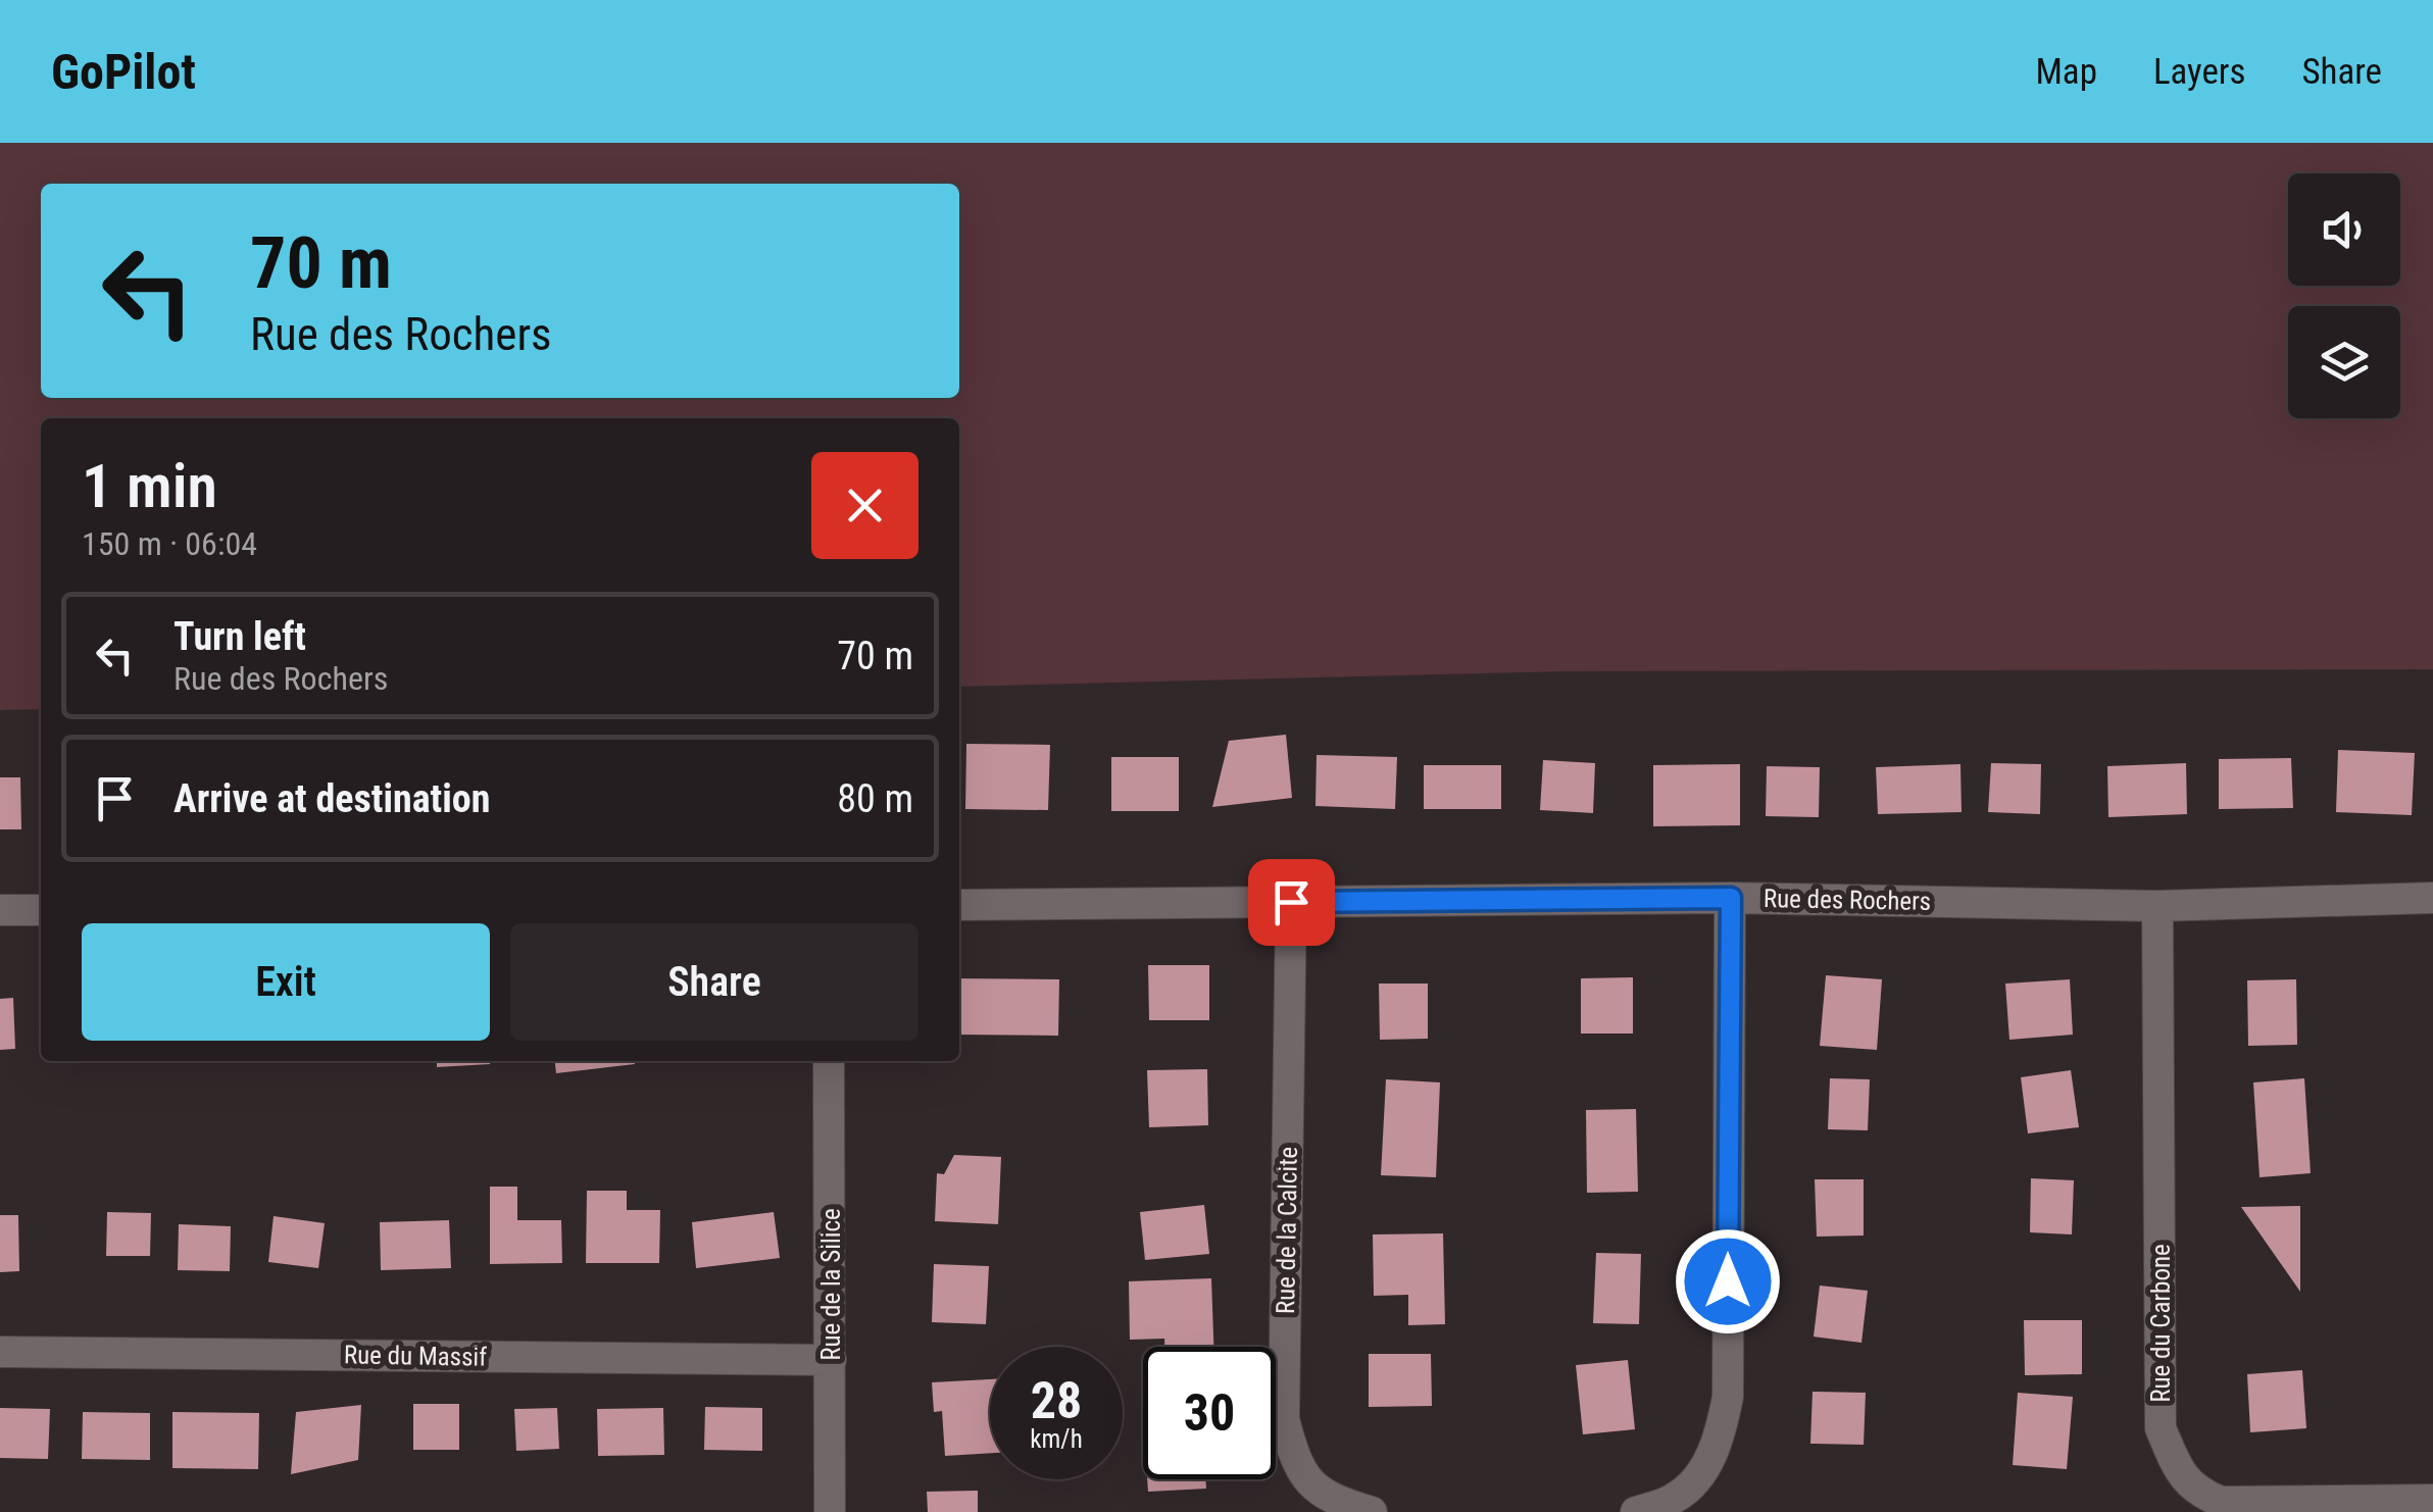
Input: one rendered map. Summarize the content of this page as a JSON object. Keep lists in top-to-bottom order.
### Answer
{
  "streets": {
    "street": [
      "Rue des Rochers",
      "Rue de la Calcite",
      "Rue de la Silice",
      "Rue du Carbone",
      "Rue du Massif"
    ]
  },
  "crossings": [
    ["Rue des Rochers", "Rue de la Calcite"],
    ["Rue des Rochers", "Rue du Carbone"],
    ["Rue de la Silice", "Rue du Massif"]
  ],
  "page": {
    "header": "GoPilot",
    "nav": ["Map", "Layers", "Share"],
    "turn": ["70 m", "Rue des Rochers"],
    "heading": ["1 min", "150 m · 06:04"],
    "list": [
      {
        "name": "Turn left",
        "note": "Rue des Rochers",
        "value": "70 m"
      },
      {
        "name": "Arrive at destination",
        "value": "80 m"
      }
    ],
    "buttons": ["Exit", "Share"],
    "speed": "28 km/h",
    "limit": "30"
  }
}
